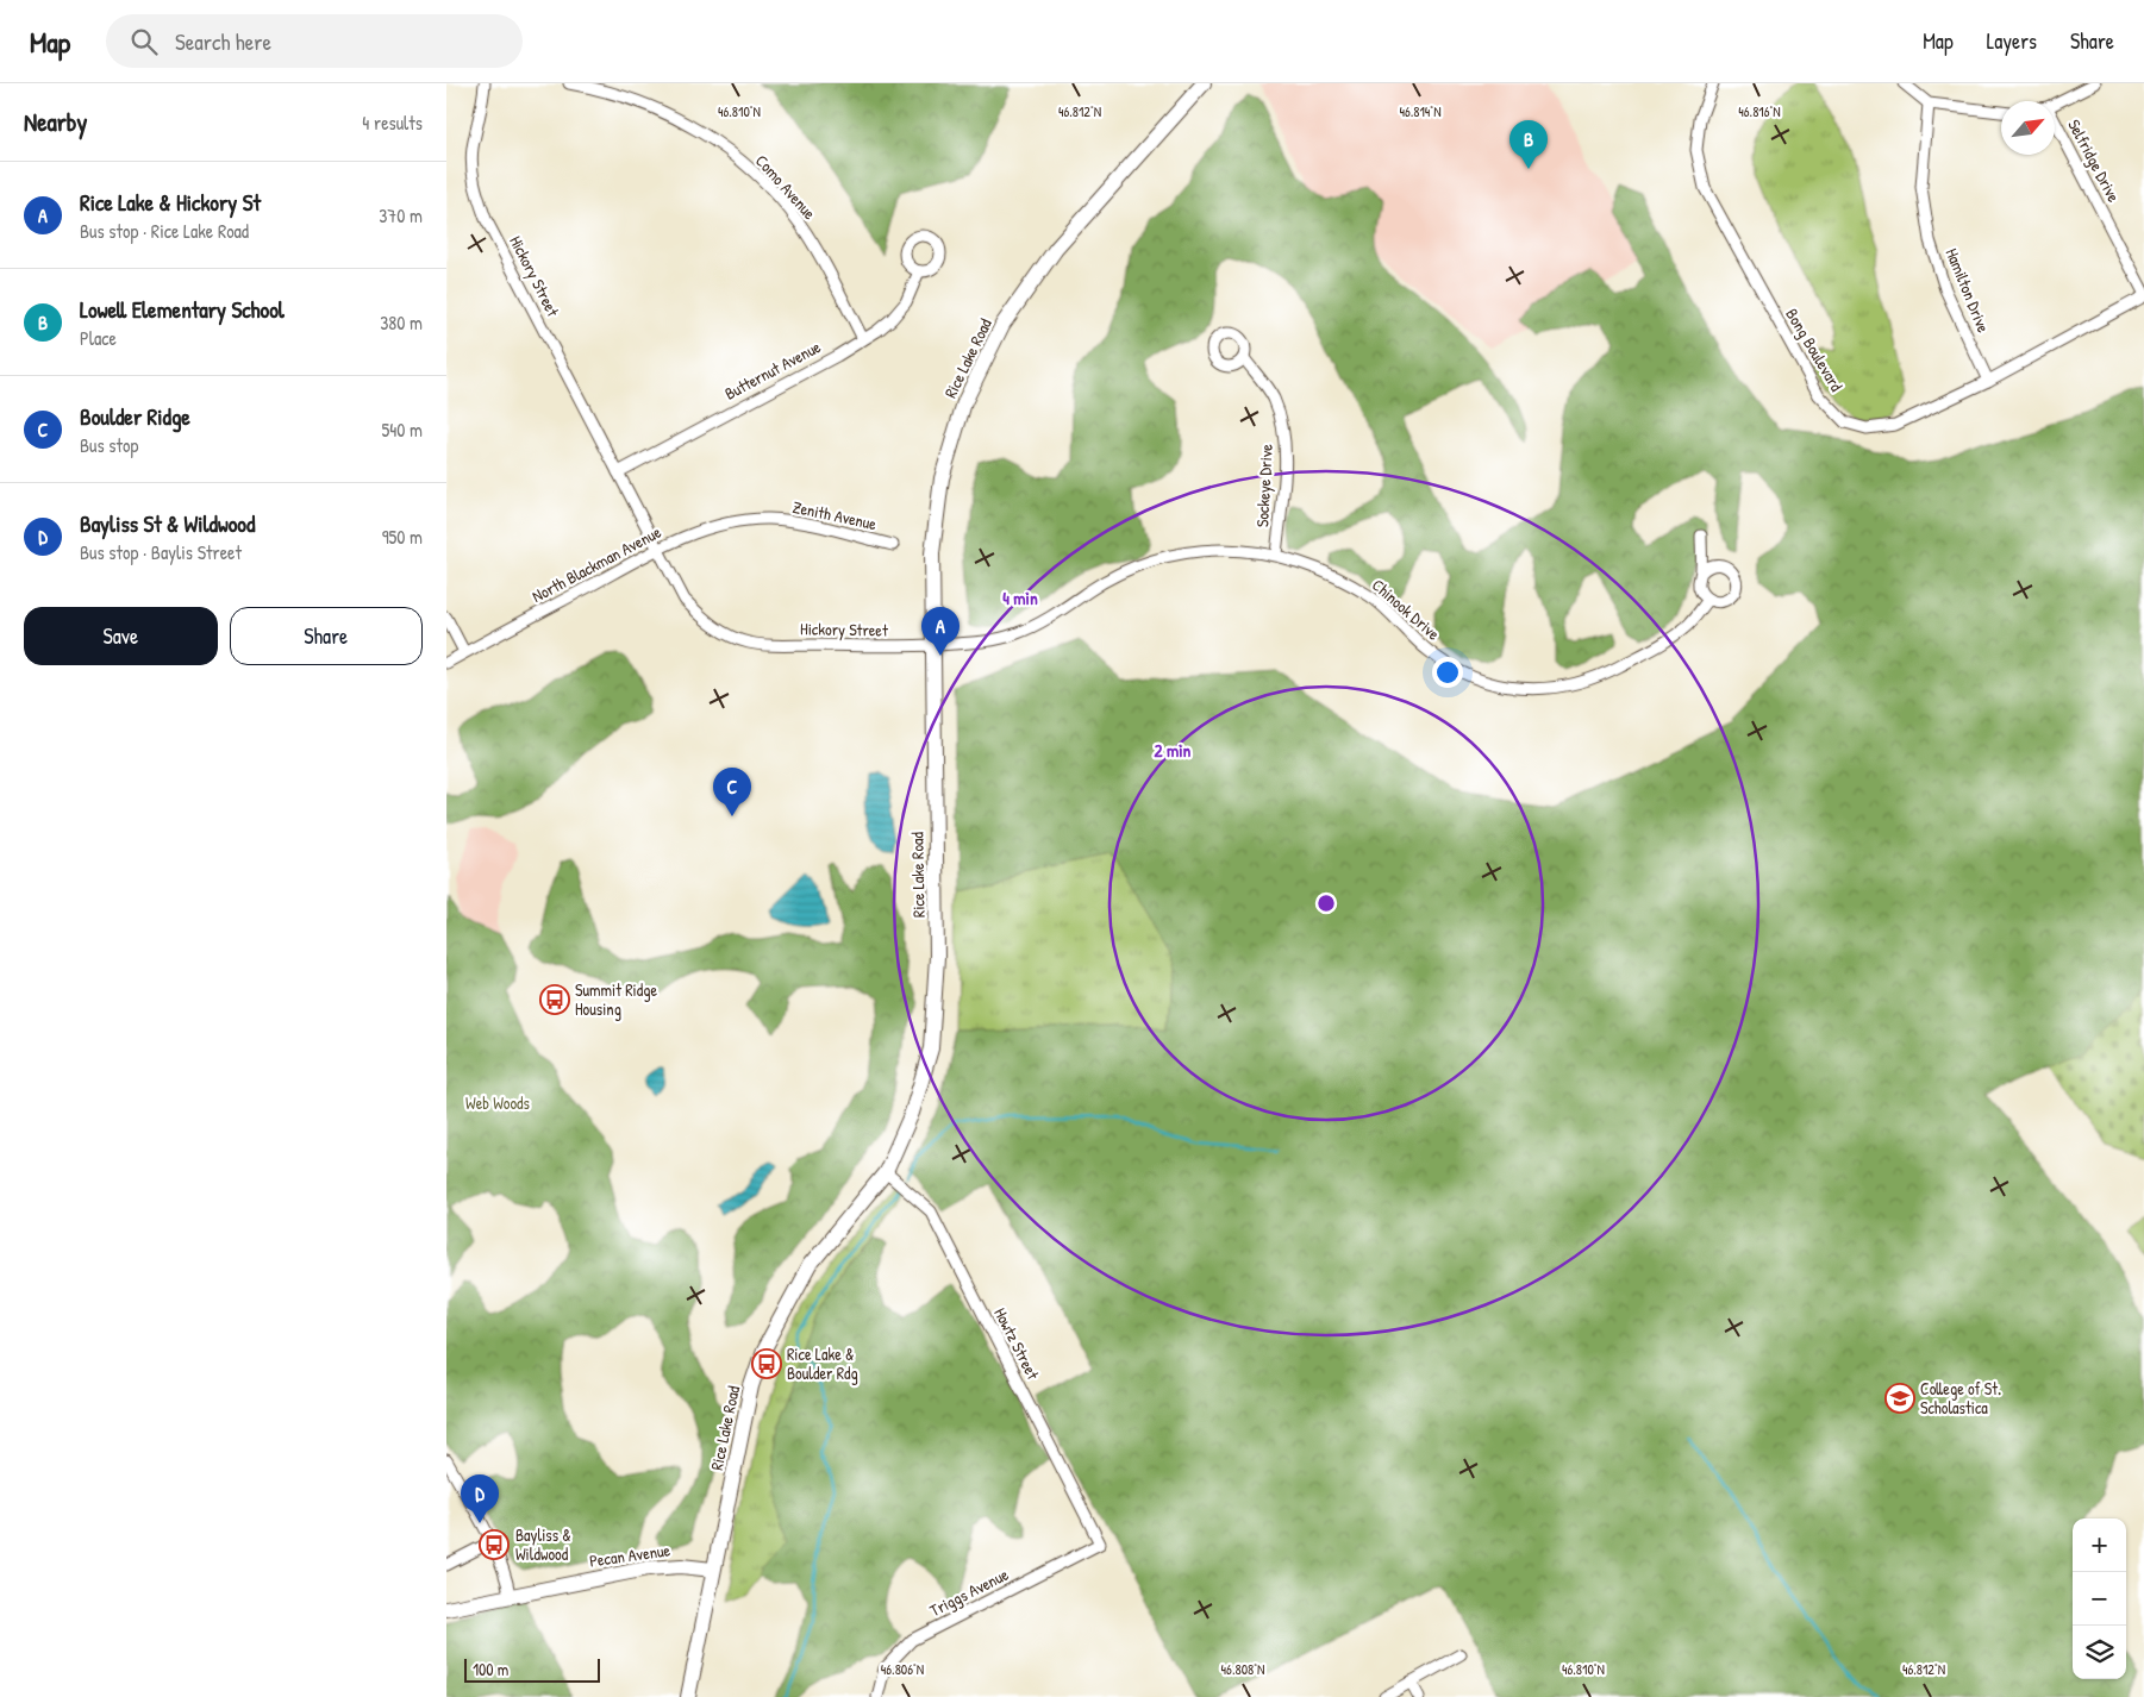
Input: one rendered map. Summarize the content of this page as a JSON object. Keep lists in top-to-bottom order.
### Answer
{
  "streets": {
    "main road": ["Rice Lake Road", "Pecan Avenue"],
    "street": [
      "Selfridge Drive",
      "Como Avenue",
      "Hickory Street",
      "Hamilton Drive",
      "Bong Boulevard",
      "Butternut Avenue",
      "Sockeye Drive",
      "Zenith Avenue",
      "North Blackman Avenue",
      "Chinook Drive",
      "Howtz Street",
      "Triggs Avenue"
    ]
  },
  "crossings": [
    ["Selfridge Drive", "Bong Boulevard"],
    ["Como Avenue", "Butternut Avenue"],
    ["Hickory Street", "Rice Lake Road"],
    ["Hickory Street", "Butternut Avenue"],
    ["Hickory Street", "North Blackman Avenue"],
    ["Hickory Street", "Chinook Drive"],
    ["Hamilton Drive", "Bong Boulevard"],
    ["Rice Lake Road", "Chinook Drive"],
    ["Rice Lake Road", "Howtz Street"],
    ["Rice Lake Road", "Pecan Avenue"],
    ["Sockeye Drive", "Chinook Drive"],
    ["Zenith Avenue", "North Blackman Avenue"],
    ["Howtz Street", "Triggs Avenue"]
  ],
  "parks": ["Web Woods"],
  "places": {
    "bus stop": ["Summit Ridge Housing", "Rice Lake & Boulder Rdg", "Bayliss & Wildwood"],
    "school or university": ["College of St. Scholastica"]
  },
  "scale_bar": "100 m",
  "north": "top right",
  "page": {
    "header": "Map",
    "search": "Search here",
    "nav": ["Map", "Layers", "Share"],
    "heading": ["Nearby", "4 results"],
    "pins": [
      "B",
      "A",
      "C",
      "D"
    ],
    "list": [
      {
        "mark": "A",
        "name": "Rice Lake & Hickory St",
        "note": "Bus stop · Rice Lake Road",
        "value": "370 m"
      },
      {
        "mark": "B",
        "name": "Lowell Elementary School",
        "note": "Place",
        "value": "380 m"
      },
      {
        "mark": "C",
        "name": "Boulder Ridge",
        "note": "Bus stop",
        "value": "540 m"
      },
      {
        "mark": "D",
        "name": "Bayliss St & Wildwood",
        "note": "Bus stop · Baylis Street",
        "value": "950 m"
      }
    ],
    "buttons": ["Save", "Share"],
    "map_buttons": ["+", "−"],
    "scale": "100 m"
  },
  "coordinates": [
    "46.810°N",
    "46.812°N",
    "46.814°N",
    "46.816°N",
    "46.806°N",
    "46.808°N"
  ],
  "rings": ["4 min", "2 min"]
}
